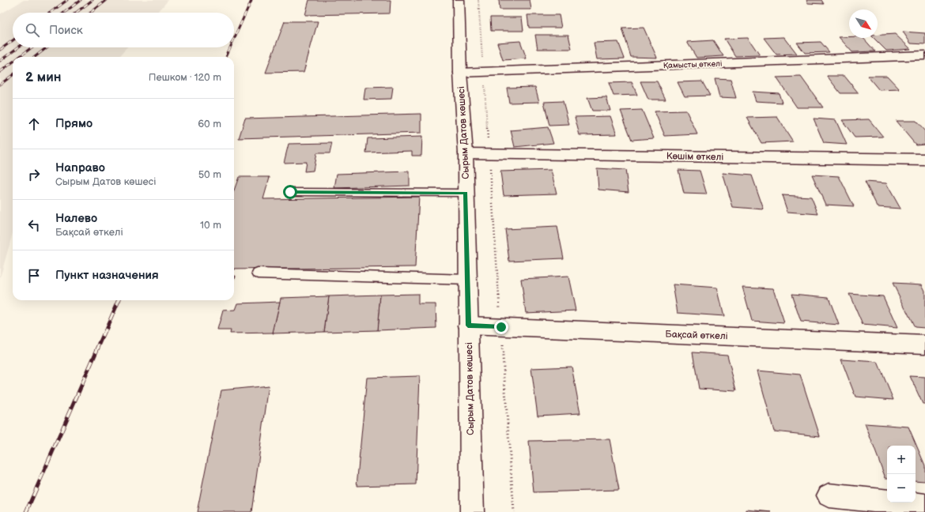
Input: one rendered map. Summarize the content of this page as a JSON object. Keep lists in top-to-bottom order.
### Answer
{
  "streets": {
    "street": [
      "Қамысты өткелі",
      "Сырым Датов көшесі",
      "Көшім өткелі",
      "Бақсай өткелі"
    ]
  },
  "crossings": [
    ["Қамысты өткелі", "Сырым Датов көшесі"],
    ["Сырым Датов көшесі", "Көшім өткелі"],
    ["Сырым Датов көшесі", "Бақсай өткелі"]
  ],
  "north": "bottom right",
  "page": {
    "search": "Поиск",
    "heading": ["2 мин", "Пешком · 120 m"],
    "list": [
      ["Прямо", "60 m"],
      ["Направо", "Сырым Датов көшесі", "50 m"],
      ["Налево", "Бақсай өткелі", "10 m"],
      "Пункт назначения"
    ],
    "map_buttons": ["+", "−"]
  }
}
